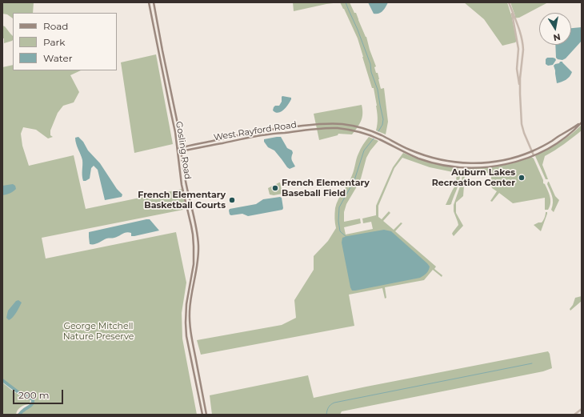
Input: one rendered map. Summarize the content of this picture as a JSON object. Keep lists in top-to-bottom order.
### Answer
{
  "streets": {
    "main road": ["West Rayford Road", "Gosling Road"]
  },
  "crossings": [
    ["West Rayford Road", "Gosling Road"]
  ],
  "parks": ["George Mitchell Nature Preserve"],
  "places": ["Auburn Lakes Recreation Center", "French Elementary Baseball Field", "French Elementary Basketball Courts"],
  "legend": ["Road", "Park", "Water"],
  "scale_bar": "200 m",
  "north": "bottom"
}
